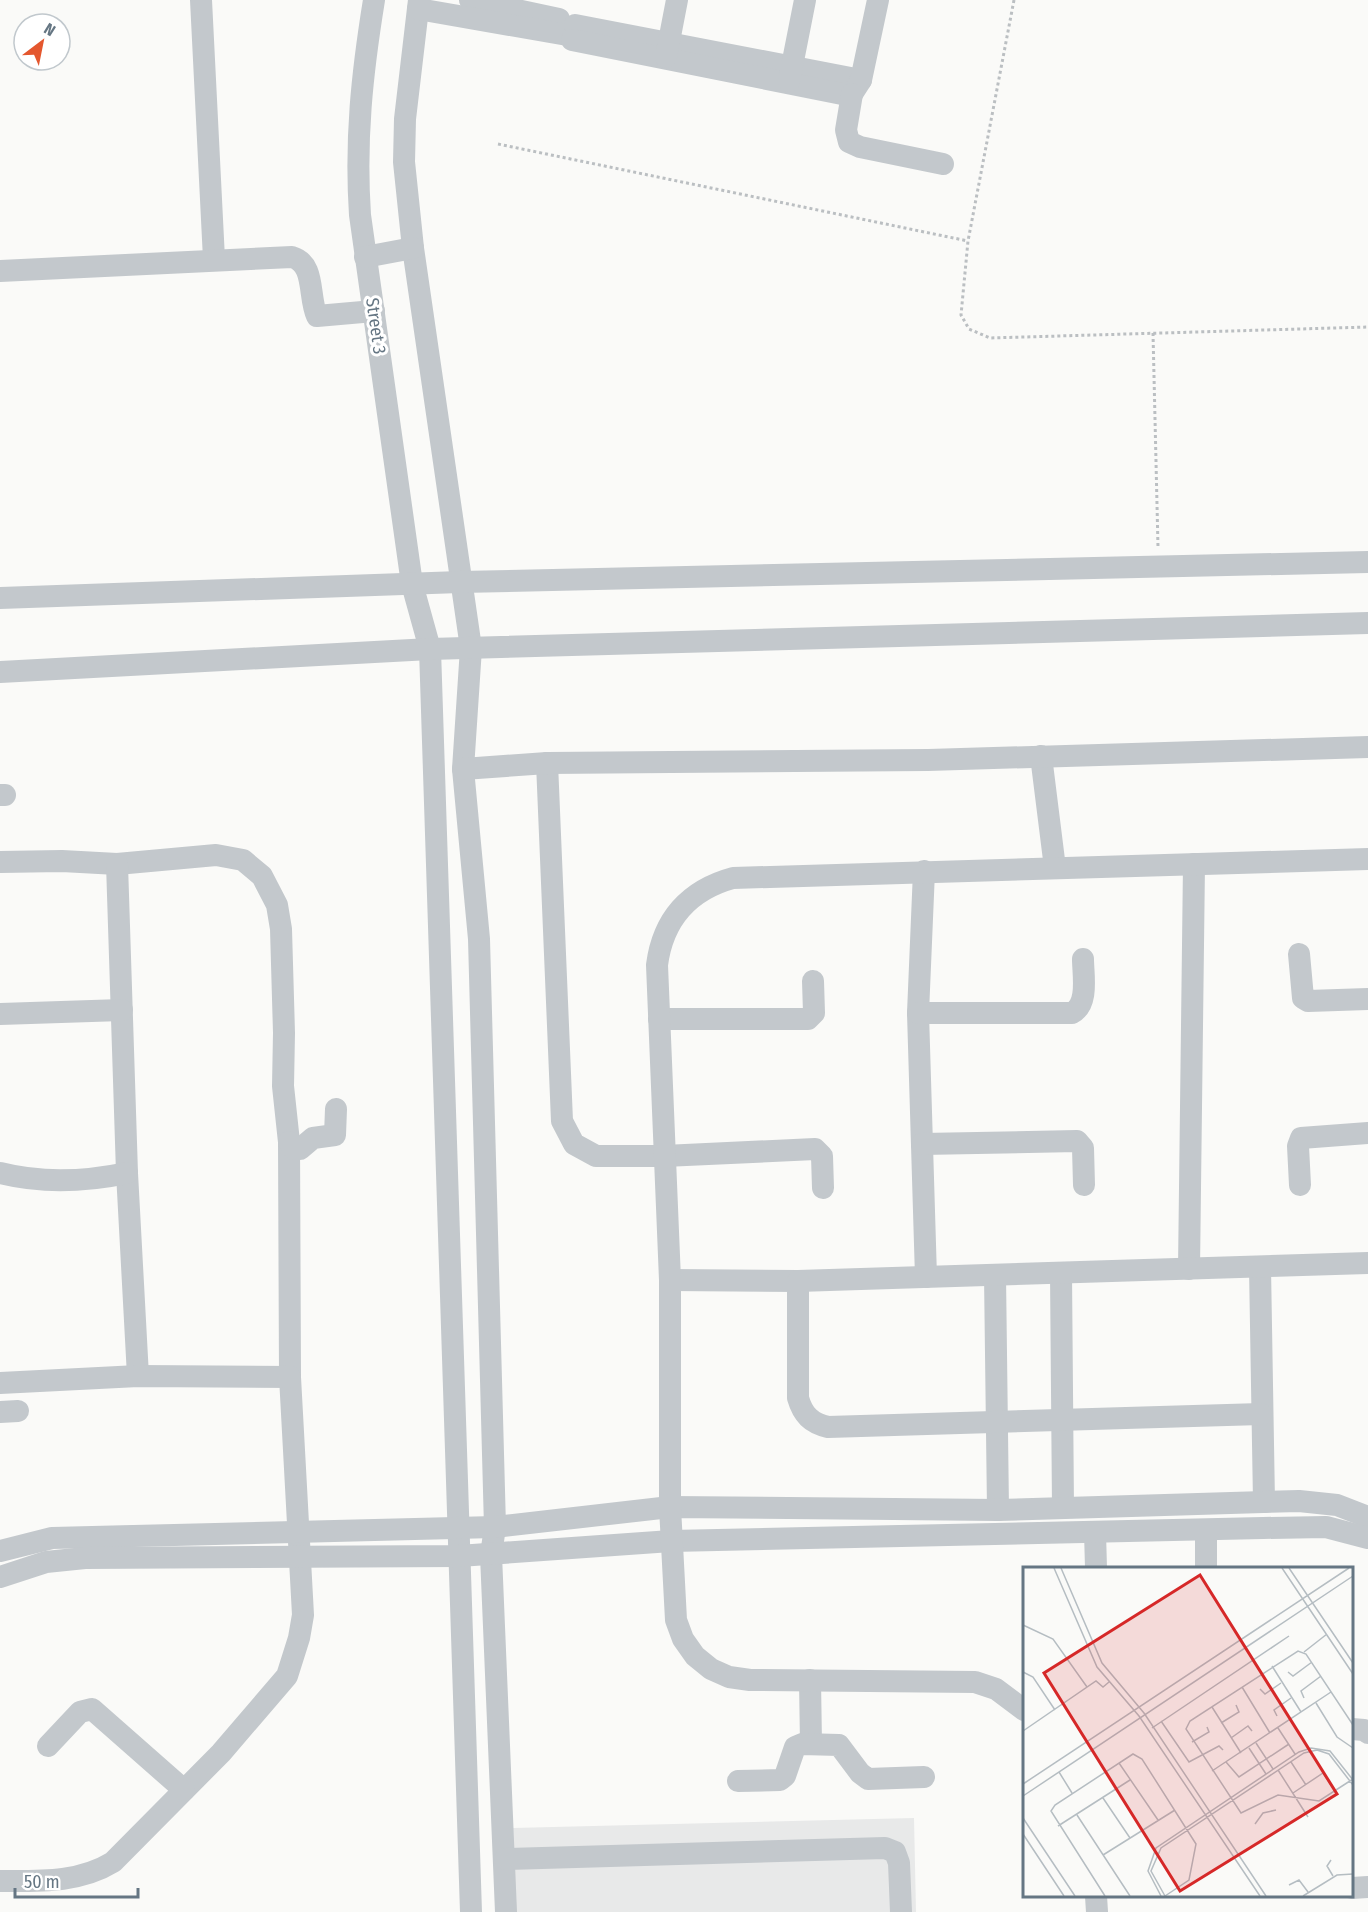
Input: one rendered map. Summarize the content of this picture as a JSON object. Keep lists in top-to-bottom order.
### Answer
{
  "streets": {
    "street": ["Street 3"]
  },
  "scale_bar": "50 m",
  "north": "top right"
}
